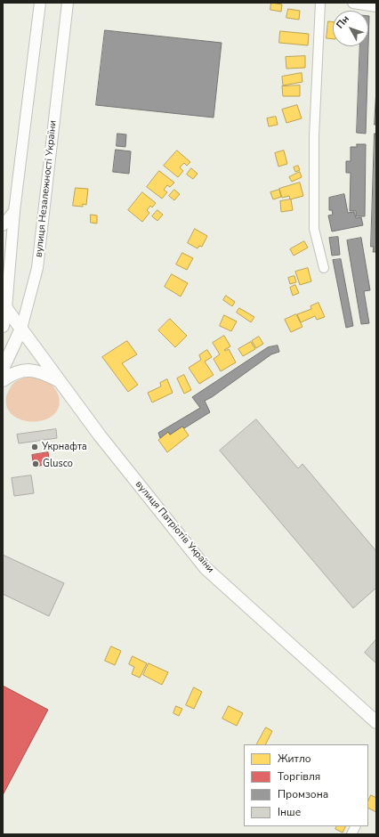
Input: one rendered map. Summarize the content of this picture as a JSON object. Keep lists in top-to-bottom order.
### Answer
{
  "streets": {
    "main road": ["вулиця Незалежності України", "вулиця Патріотів України"]
  },
  "crossings": [
    ["вулиця Незалежності України", "вулиця Патріотів України"]
  ],
  "places": ["Укрнафта", "Glusco"],
  "legend": [
    "Житло",
    "Торгівля",
    "Промзона",
    "Інше"
  ],
  "north": "top left"
}
